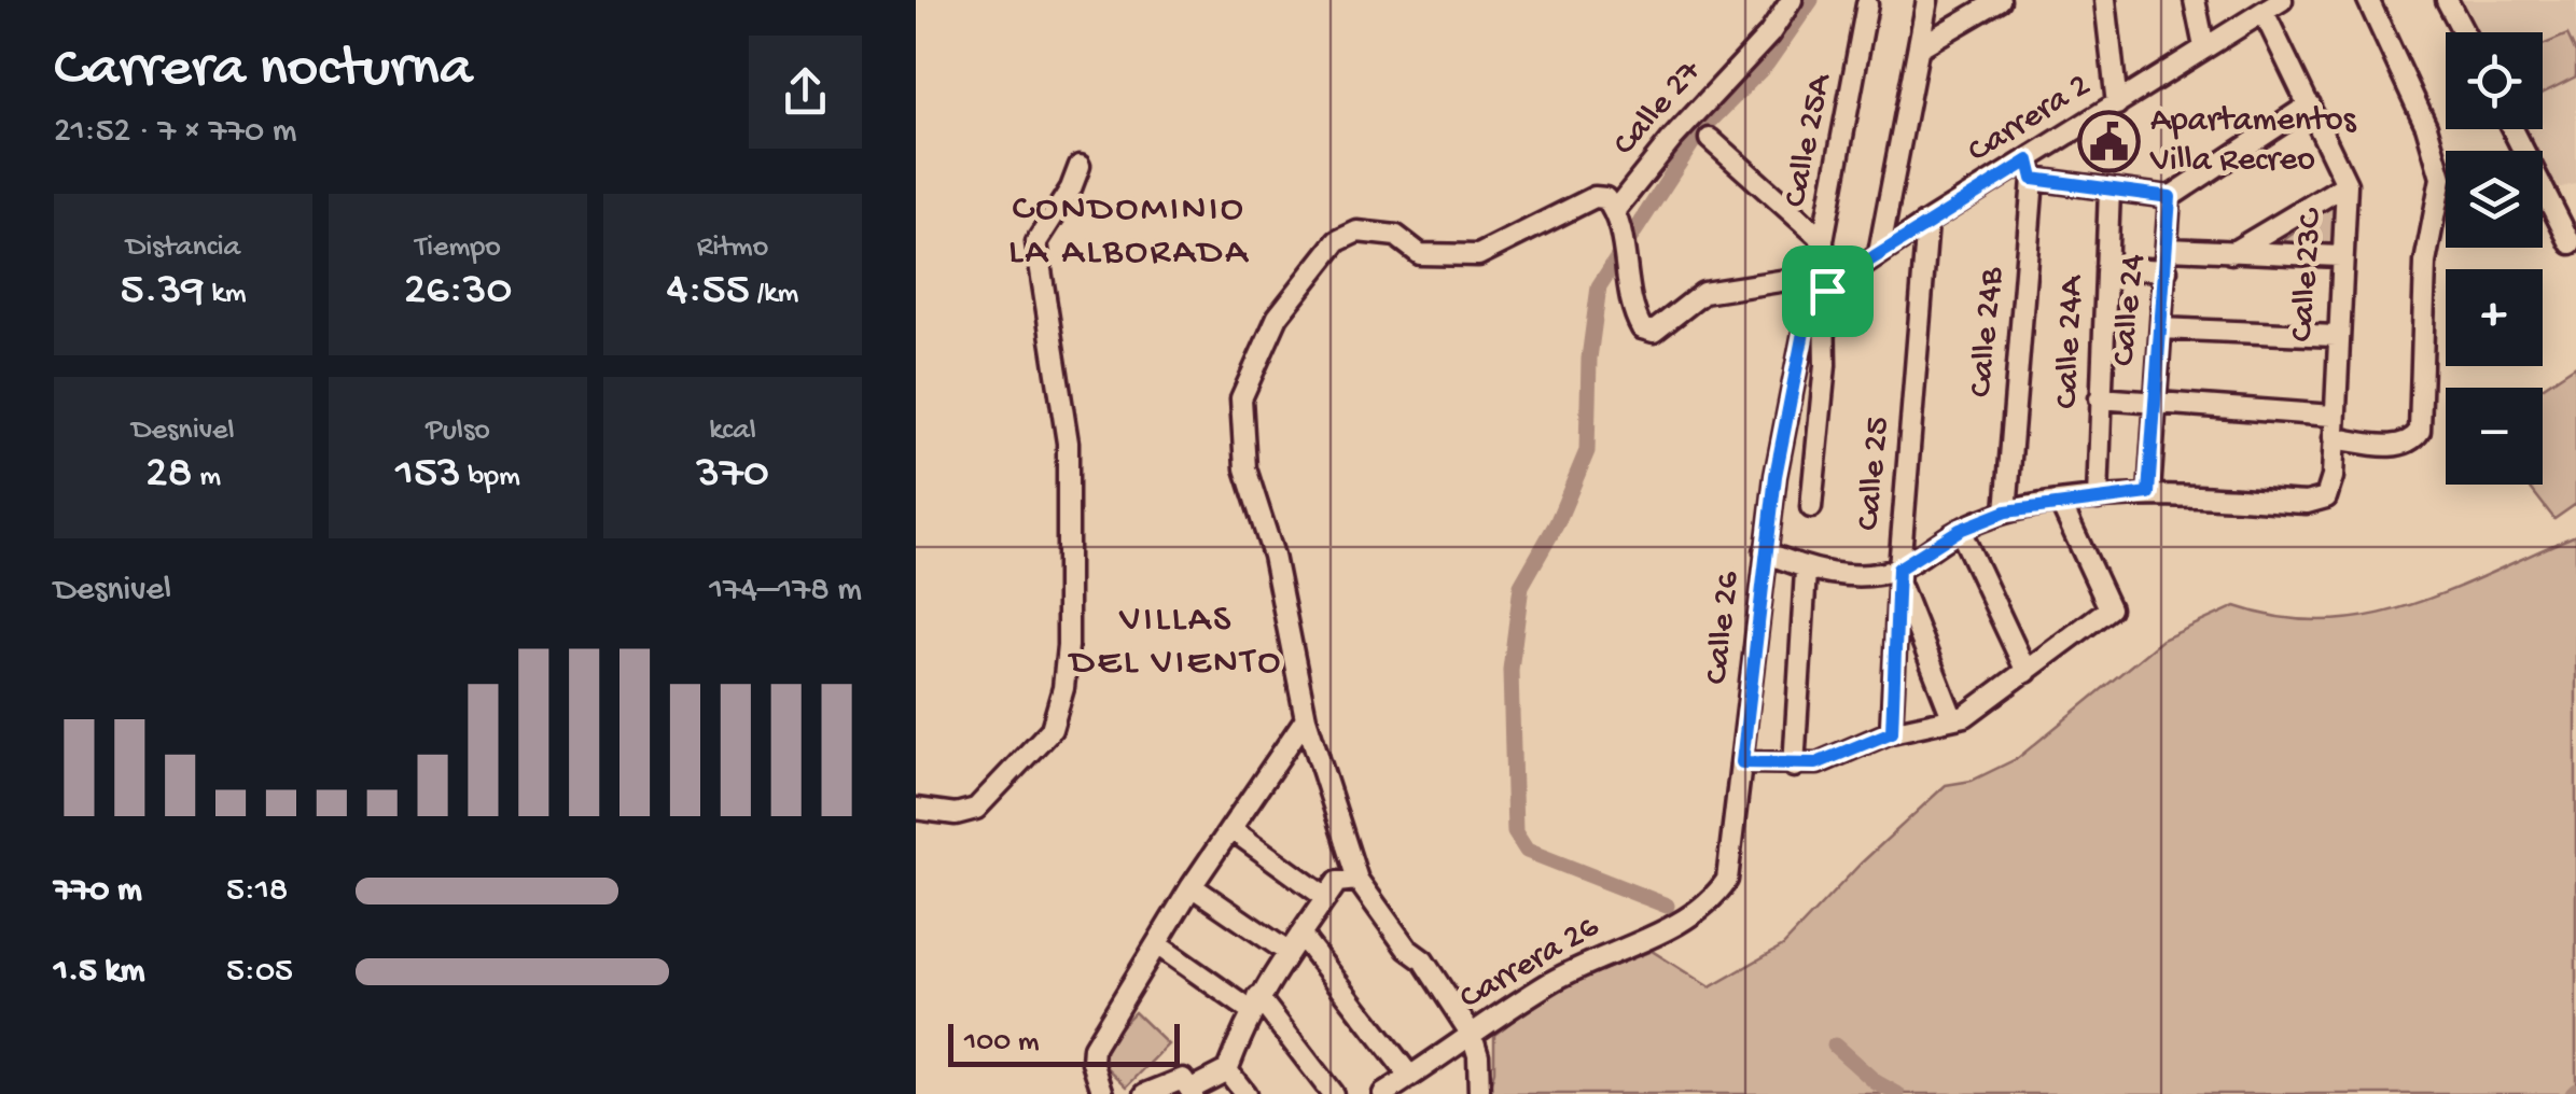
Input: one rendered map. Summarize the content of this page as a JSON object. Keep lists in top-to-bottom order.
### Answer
{
  "streets": {
    "street": [
      "Calle 27",
      "Carrera 2",
      "Calle 25A",
      "Calle 23C",
      "Calle 24",
      "Calle 24B",
      "Calle 24A",
      "Calle 25",
      "Calle 26",
      "Carrera 26"
    ]
  },
  "crossings": [
    ["Carrera 2", "Calle 25A"],
    ["Carrera 2", "Calle 23C"],
    ["Carrera 2", "Calle 24B"],
    ["Carrera 2", "Calle 25"],
    ["Carrera 2", "Calle 26"],
    ["Calle 25A", "Calle 26"],
    ["Calle 23C", "Calle 24"],
    ["Calle 26", "Carrera 26"]
  ],
  "districts": ["CONDOMINIO LA ALBORADA", "VILLAS DEL VIENTO"],
  "places": {
    "public building": ["Apartamentos Villa Recreo"]
  },
  "scale_bar": "100 m",
  "page": {
    "heading": ["Carrera nocturna", "21:52 · 7 × 770 m"],
    "map_buttons": ["+", "−"],
    "stats": [
      ["Distancia", "5.39 km"],
      ["Tiempo", "26:30"],
      ["Ritmo", "4:55 /km"],
      ["Desnivel", "28 m"],
      ["Pulso", "153 bpm"],
      ["kcal", "370"]
    ],
    "chart": ["Desnivel", "174–178 m"],
    "list": [
      {
        "name": "770 m",
        "note": "5:18"
      },
      {
        "name": "1.5 km",
        "note": "5:05"
      }
    ],
    "scale": "100 m"
  }
}
